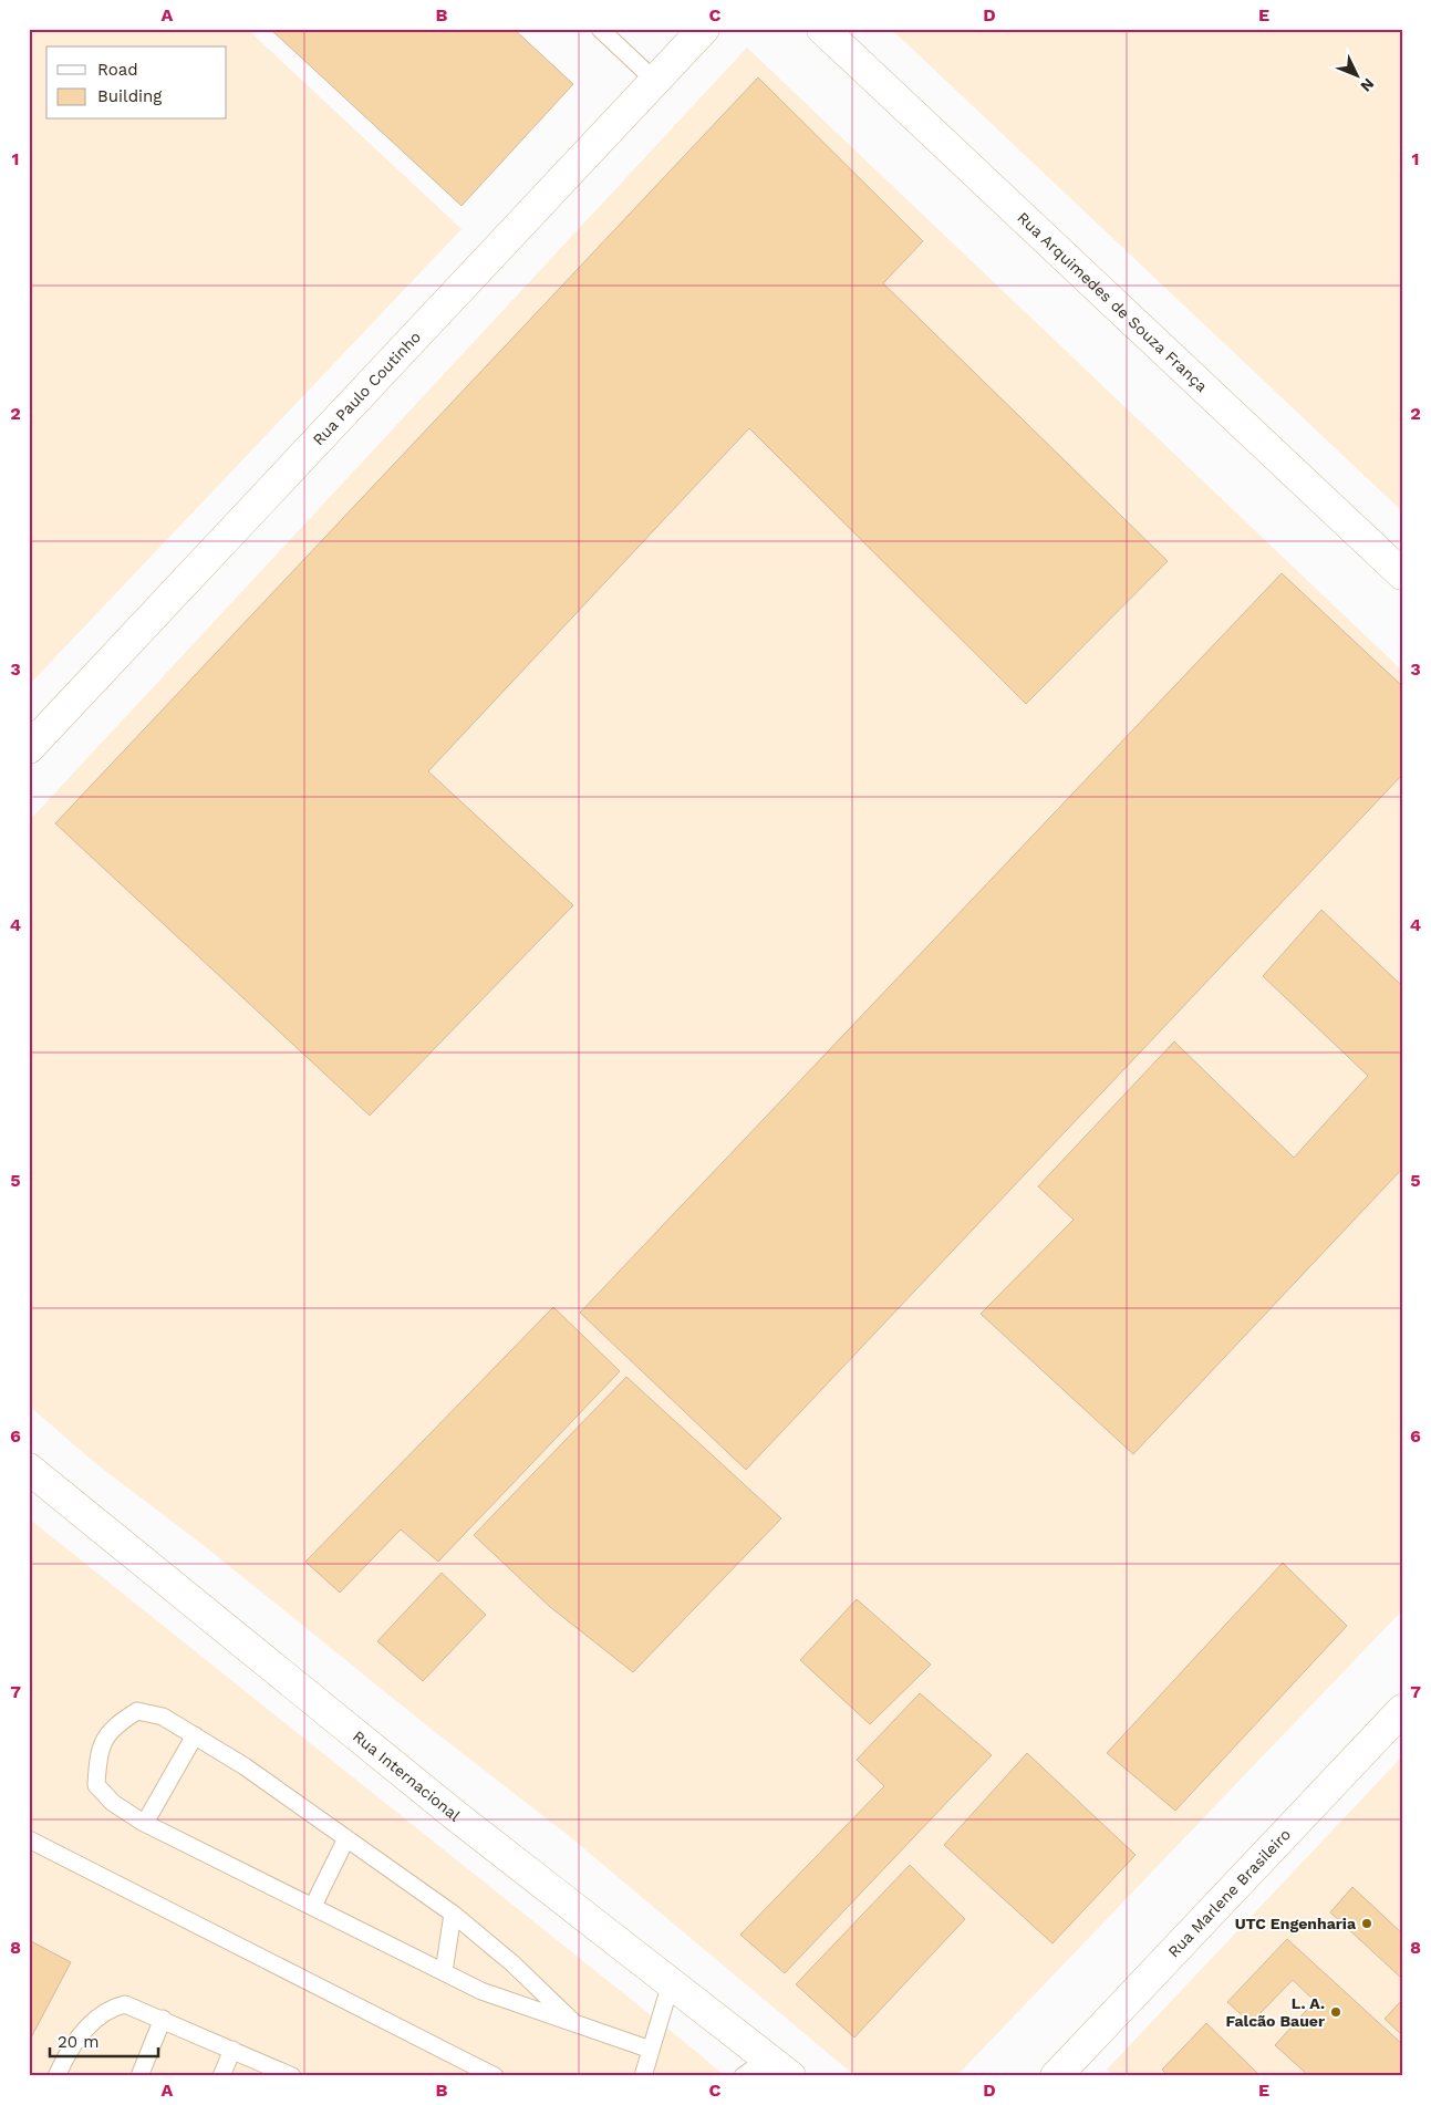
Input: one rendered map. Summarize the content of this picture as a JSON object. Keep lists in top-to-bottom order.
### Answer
{
  "streets": {
    "street": [
      "Rua Arquimedes de Souza França",
      "Rua Paulo Coutinho",
      "Rua Internacional",
      "Rua Marlene Brasileiro"
    ]
  },
  "places": ["UTC Engenharia", "L. A. Falcão Bauer"],
  "legend": ["Road", "Building"],
  "scale_bar": "20 m",
  "north": "bottom right",
  "grid": {
    "columns": [
      "A",
      "B",
      "C",
      "D",
      "E"
    ],
    "rows": [
      "1",
      "2",
      "3",
      "4",
      "5",
      "6",
      "7",
      "8"
    ]
  }
}
